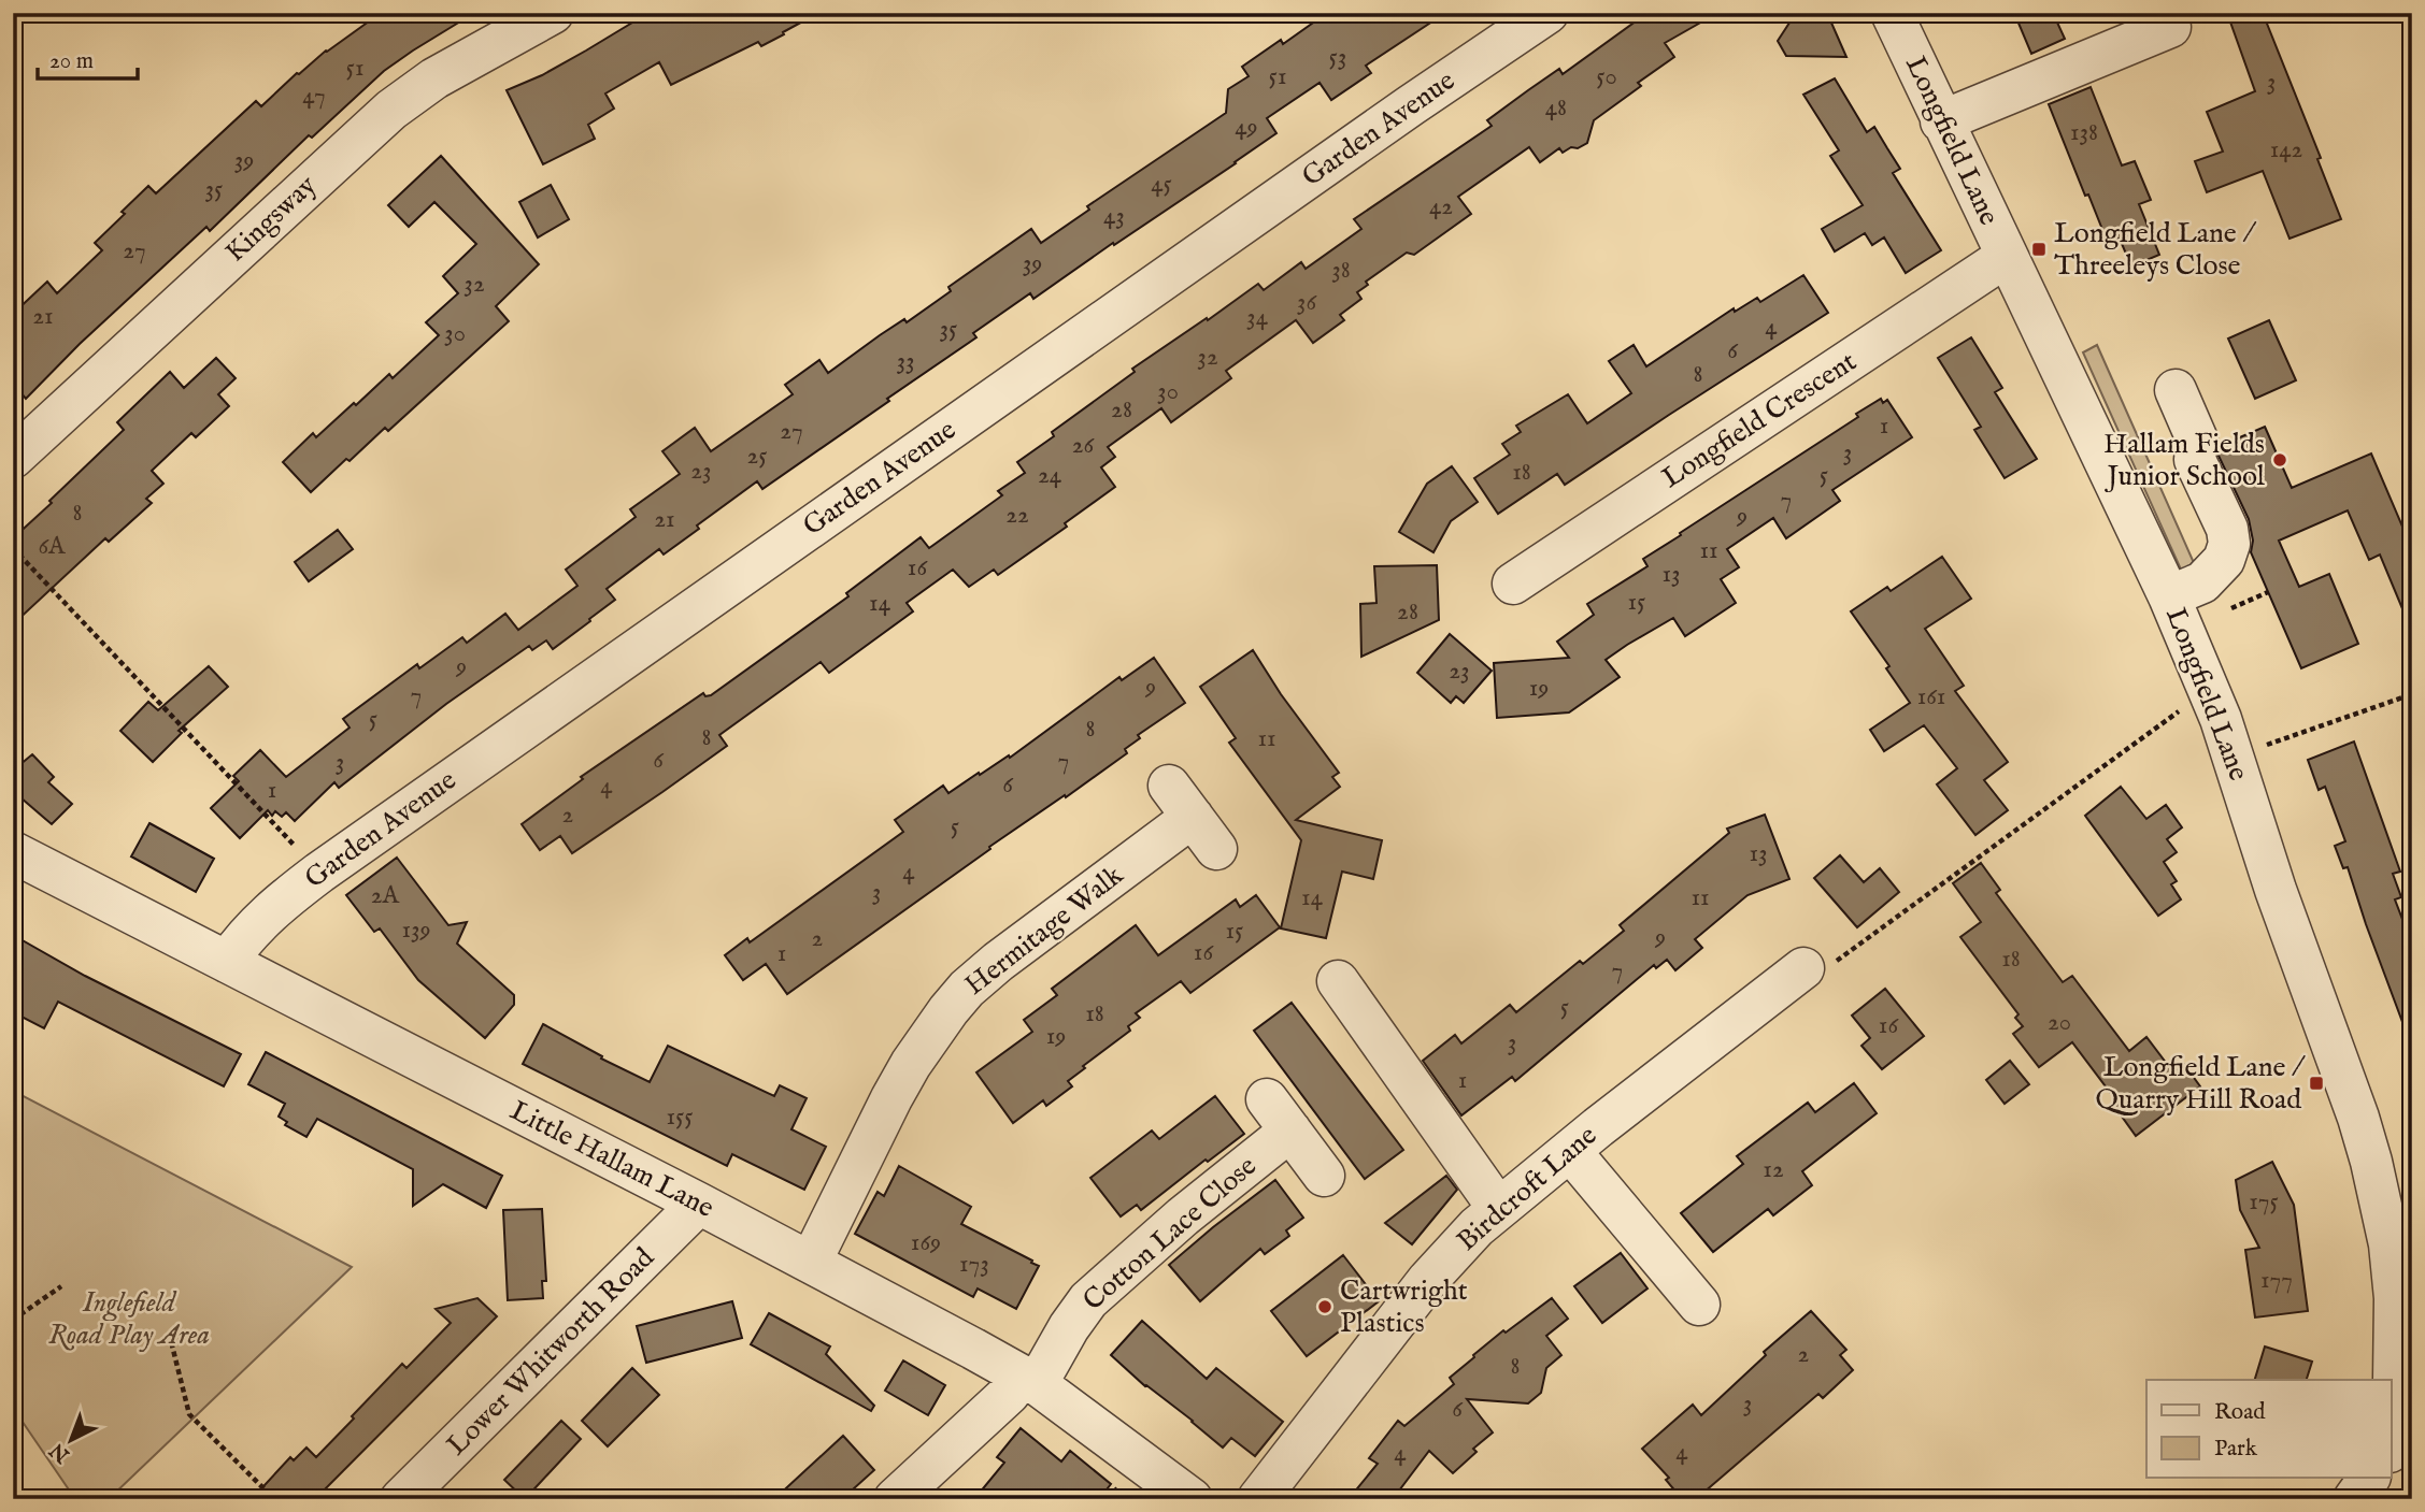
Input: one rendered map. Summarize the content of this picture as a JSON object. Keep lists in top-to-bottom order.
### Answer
{
  "streets": {
    "street": [
      "Garden Avenue",
      "Longfield Lane",
      "Kingsway",
      "Longfield Crescent",
      "Hermitage Walk",
      "Little Hallam Lane",
      "Birdcroft Lane",
      "Cotton Lace Close",
      "Lower Whitworth Road"
    ]
  },
  "crossings": [
    ["Garden Avenue", "Little Hallam Lane"],
    ["Longfield Lane", "Longfield Crescent"],
    ["Hermitage Walk", "Little Hallam Lane"],
    ["Little Hallam Lane", "Cotton Lace Close"],
    ["Little Hallam Lane", "Lower Whitworth Road"]
  ],
  "parks": ["Inglefield Road Play Area"],
  "places": {
    "transit": ["Longfield Lane / Threeleys Close", "Longfield Lane / Quarry Hill Road"],
    "other": ["Hallam Fields Junior School", "Cartwright Plastics"]
  },
  "house_numbers": [
    "53",
    "51",
    "51",
    "50",
    "3",
    "47",
    "48",
    "49",
    "138",
    "142",
    "39",
    "45",
    "35",
    "42",
    "43",
    "27",
    "39",
    "38",
    "32",
    "36",
    "21",
    "34",
    "4",
    "35",
    "30",
    "6",
    "32",
    "33",
    "8",
    "30",
    "28",
    "1",
    "27",
    "26",
    "3",
    "25",
    "23",
    "18",
    "24",
    "5",
    "7",
    "8",
    "22",
    "9",
    "21",
    "6A",
    "11",
    "16",
    "13",
    "15",
    "14",
    "28",
    "9",
    "23",
    "9",
    "19",
    "7",
    "161",
    "5",
    "8",
    "8",
    "11",
    "6",
    "7",
    "3",
    "6",
    "4",
    "1",
    "2",
    "5",
    "13",
    "4",
    "3",
    "2A",
    "14",
    "11",
    "139",
    "15",
    "9",
    "2",
    "16",
    "1",
    "18",
    "7",
    "5",
    "18",
    "20",
    "16",
    "19",
    "3",
    "1",
    "155",
    "12",
    "175",
    "169",
    "173",
    "177",
    "2",
    "8",
    "3",
    "6",
    "4",
    "4"
  ],
  "legend": ["Road", "Park"],
  "scale_bar": "20 m",
  "north": "bottom left"
}
